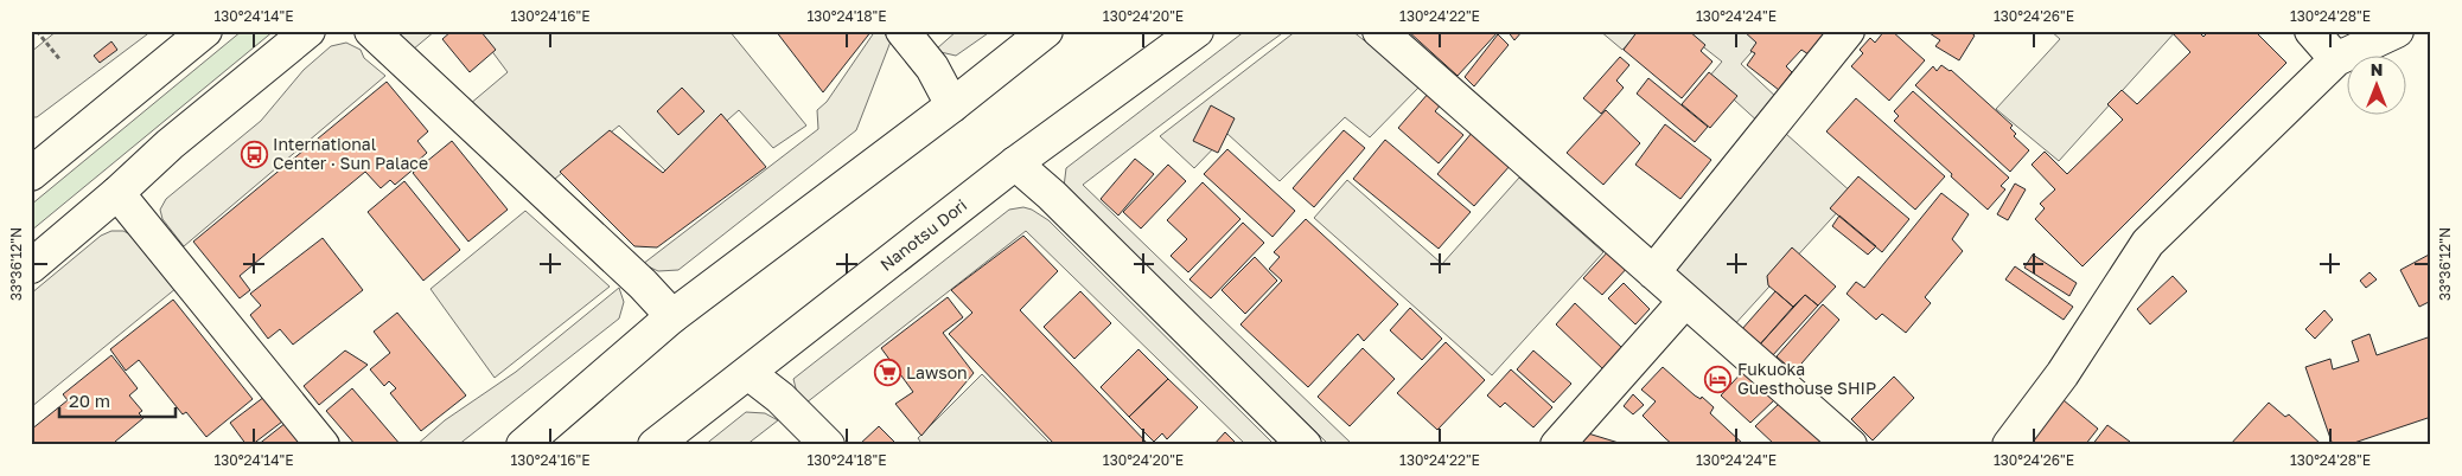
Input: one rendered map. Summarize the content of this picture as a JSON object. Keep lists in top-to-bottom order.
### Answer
{
  "streets": {
    "street": ["Nanotsu Dori"]
  },
  "places": {
    "bus stop": ["International Center · Sun Palace"],
    "supermarket": ["Lawson"],
    "hotel": ["Fukuoka Guesthouse SHIP"]
  },
  "scale_bar": "20 m",
  "north": "top",
  "coordinates": [
    "130°24'14\"E",
    "130°24'16\"E",
    "130°24'18\"E",
    "130°24'20\"E",
    "130°24'22\"E",
    "130°24'24\"E",
    "130°24'26\"E",
    "130°24'28\"E",
    "33°36'12\"N"
  ]
}
